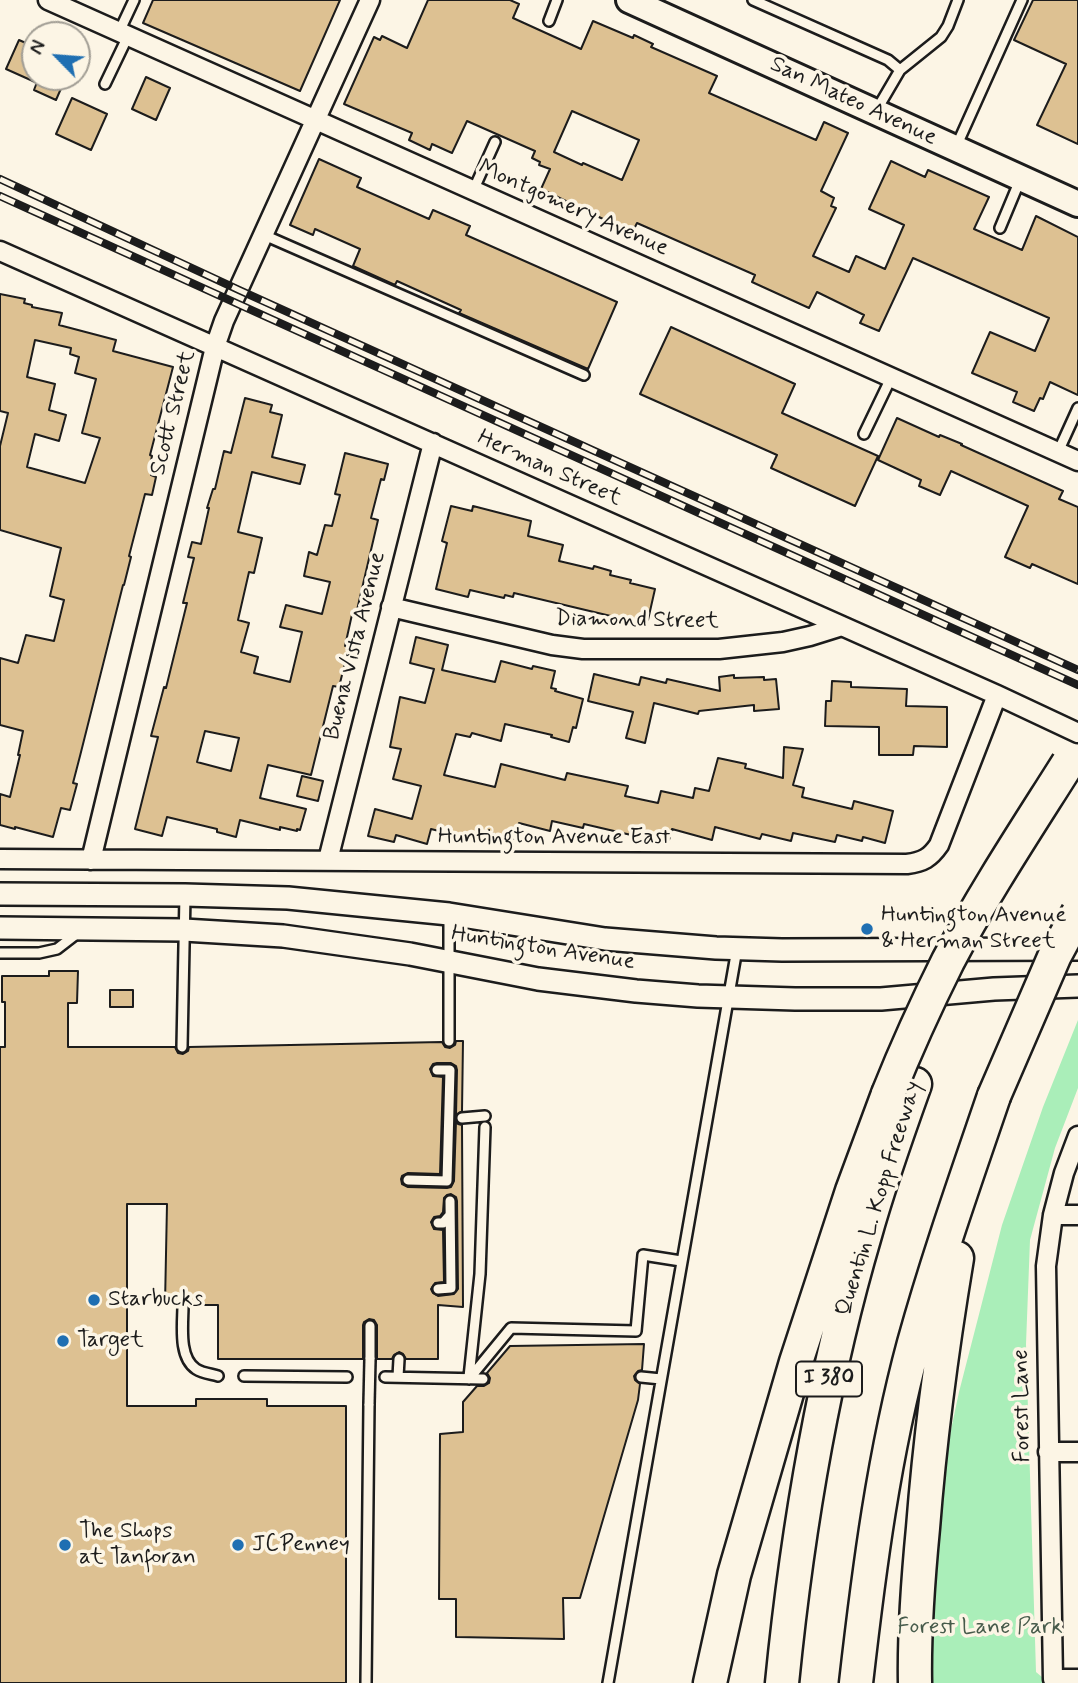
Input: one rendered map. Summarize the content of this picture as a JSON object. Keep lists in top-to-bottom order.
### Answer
{
  "streets": {
    "highway": ["Quentin L. Kopp Freeway", "I 380"],
    "main road": ["San Mateo Avenue"],
    "street": [
      "Montgomery Avenue",
      "Scott Street",
      "Herman Street",
      "Diamond Street",
      "Buena Vista Avenue",
      "Huntington Avenue East",
      "Huntington Avenue",
      "Forest Lane"
    ]
  },
  "crossings": [
    ["Montgomery Avenue", "Scott Street"],
    ["Scott Street", "Herman Street"],
    ["Scott Street", "Huntington Avenue East"],
    ["Herman Street", "Diamond Street"],
    ["Herman Street", "Buena Vista Avenue"],
    ["Herman Street", "Huntington Avenue East"],
    ["Diamond Street", "Buena Vista Avenue"],
    ["Buena Vista Avenue", "Huntington Avenue East"]
  ],
  "parks": ["Forest Lane Park"],
  "places": [
    "Huntington Avenue & Herman Street",
    "Starbucks",
    "Target",
    "The Shops at Tanforan",
    "JCPenney"
  ],
  "north": "top left"
}
